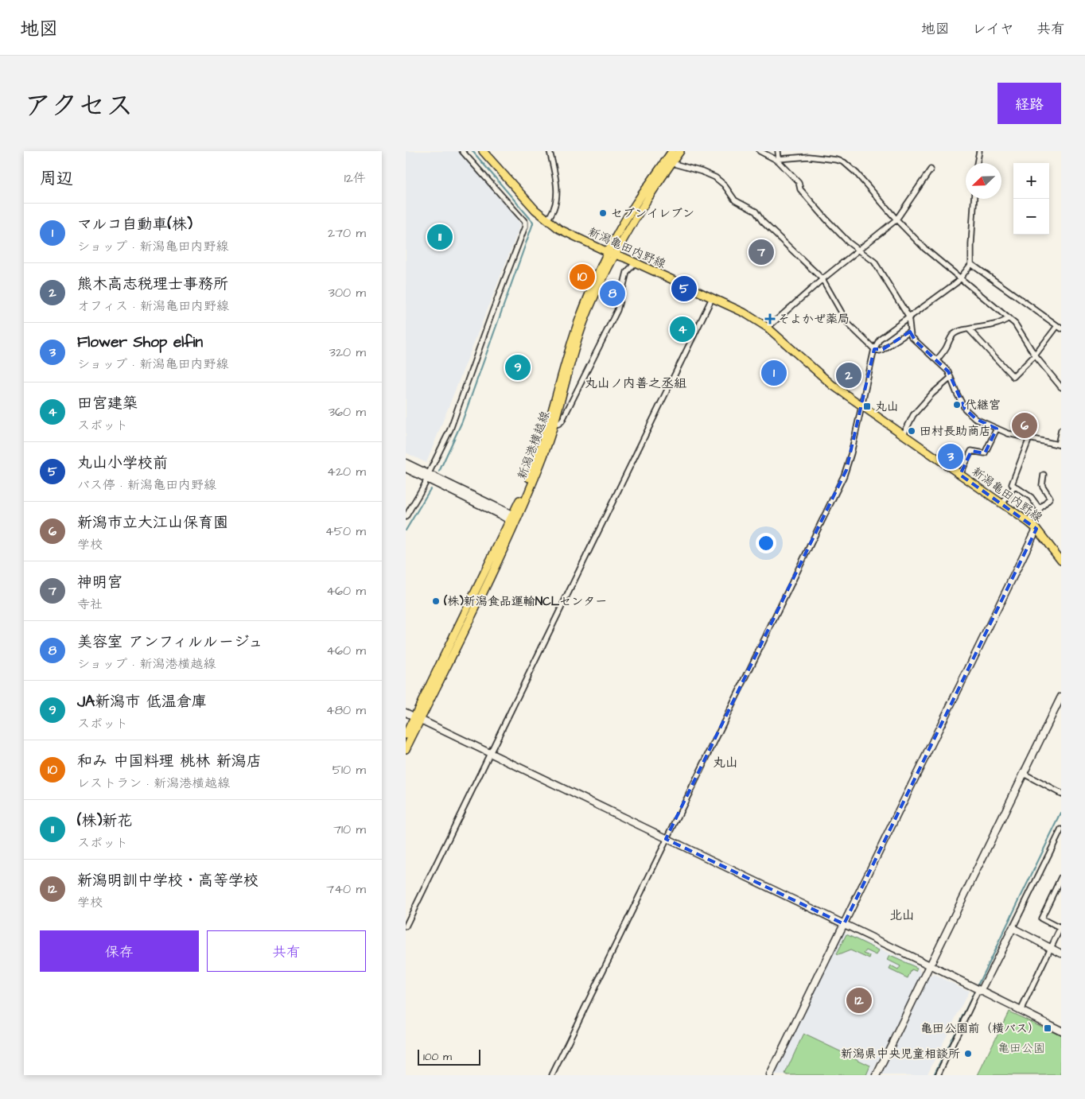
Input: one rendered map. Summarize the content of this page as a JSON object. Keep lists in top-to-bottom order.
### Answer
{
  "streets": {
    "main road": ["新潟亀田内野線", "新潟港横越線"]
  },
  "crossings": [
    ["新潟亀田内野線", "新潟港横越線"]
  ],
  "districts": ["丸山ノ内善之丞組", "丸山", "北山"],
  "parks": ["亀田公園"],
  "places": {
    "other": [
      "セブンイレブン",
      "代継宮",
      "田村長助商店",
      "(株)新潟食品運輸NCLセンター",
      "新潟県中央児童相談所"
    ],
    "health": ["そよかぜ薬局"],
    "transit": ["丸山", "亀田公園前（横バス）"]
  },
  "scale_bar": "100 m",
  "north": "bottom left",
  "page": {
    "header": "地図",
    "nav": ["地図", "レイヤ", "共有"],
    "title": "アクセス",
    "buttons": [
      "経路",
      ["保存", "共有"]
    ],
    "heading": ["周辺", "12件"],
    "map_buttons": ["+", "−"],
    "list": [
      {
        "mark": "1",
        "name": "マルコ自動車(株)",
        "note": "ショップ · 新潟亀田内野線",
        "value": "270 m"
      },
      {
        "mark": "2",
        "name": "熊木高志税理士事務所",
        "note": "オフィス · 新潟亀田内野線",
        "value": "300 m"
      },
      {
        "mark": "3",
        "name": "Flower Shop elfin",
        "note": "ショップ · 新潟亀田内野線",
        "value": "320 m"
      },
      {
        "mark": "4",
        "name": "田宮建築",
        "note": "スポット",
        "value": "360 m"
      },
      {
        "mark": "5",
        "name": "丸山小学校前",
        "note": "バス停 · 新潟亀田内野線",
        "value": "420 m"
      },
      {
        "mark": "6",
        "name": "新潟市立大江山保育園",
        "note": "学校",
        "value": "450 m"
      },
      {
        "mark": "7",
        "name": "神明宮",
        "note": "寺社",
        "value": "460 m"
      },
      {
        "mark": "8",
        "name": "美容室 アンフィルルージュ",
        "note": "ショップ · 新潟港横越線",
        "value": "460 m"
      },
      {
        "mark": "9",
        "name": "JA新潟市 低温倉庫",
        "note": "スポット",
        "value": "480 m"
      },
      {
        "mark": "10",
        "name": "和み 中国料理 桃林 新潟店",
        "note": "レストラン · 新潟港横越線",
        "value": "510 m"
      },
      {
        "mark": "11",
        "name": "(株)新花",
        "note": "スポット",
        "value": "710 m"
      },
      {
        "mark": "12",
        "name": "新潟明訓中学校・高等学校",
        "note": "学校",
        "value": "740 m"
      }
    ],
    "pins": [
      "11",
      "7",
      "10",
      "5",
      "8",
      "4",
      "9",
      "1",
      "2",
      "6",
      "3",
      "12"
    ],
    "scale": "100 m"
  }
}
